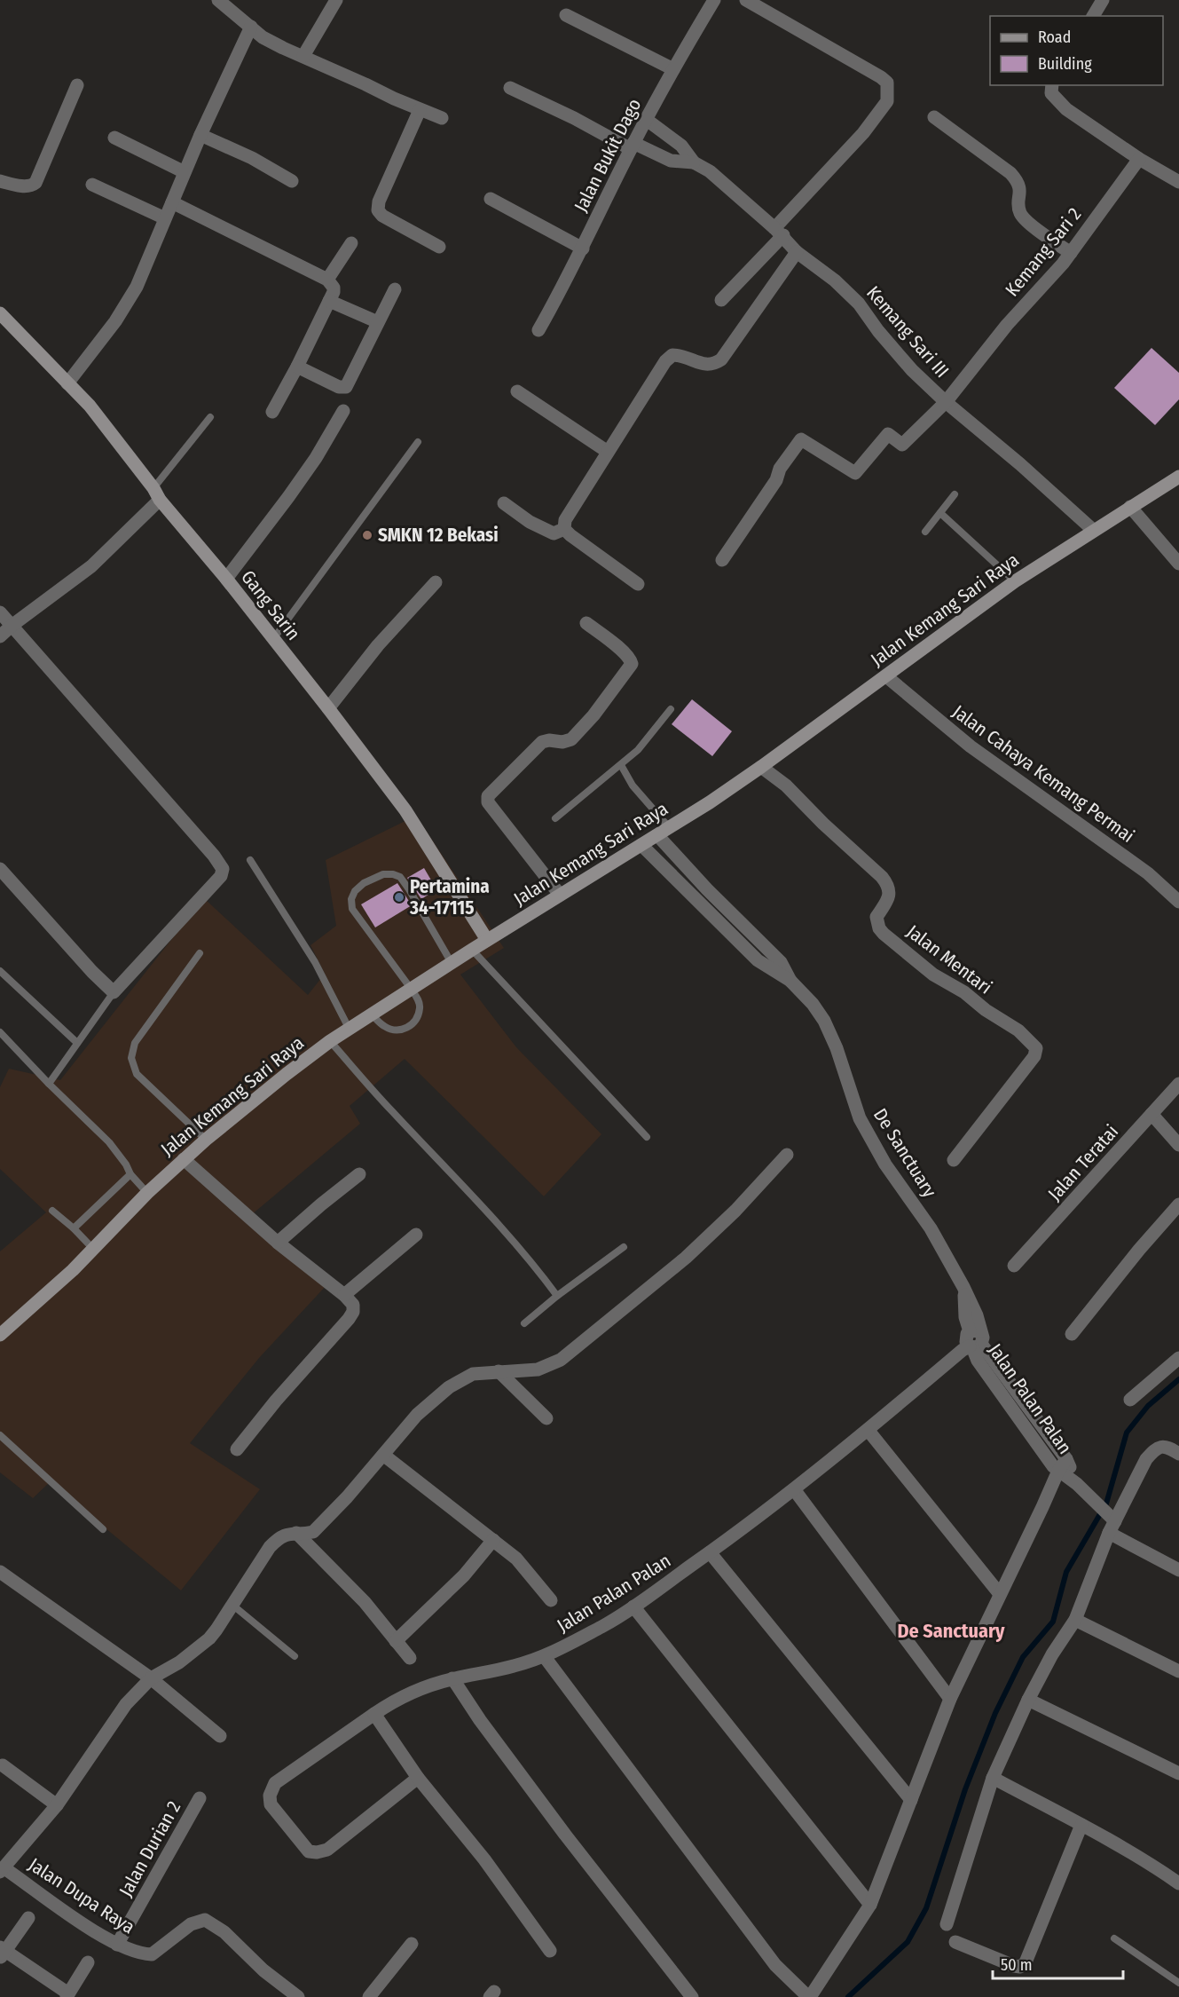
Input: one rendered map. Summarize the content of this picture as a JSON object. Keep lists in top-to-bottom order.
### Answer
{
  "streets": {
    "main road": ["Gang Sarin", "Jalan Kemang Sari Raya"],
    "street": [
      "Jalan Bukit Dago",
      "Kemang Sari 2",
      "Kemang Sari III",
      "Jalan Cahaya Kemang Permai",
      "Jalan Mentari",
      "De Sanctuary",
      "Jalan Teratai",
      "Jalan Palan Palan",
      "Jalan Durian 2",
      "Jalan Dupa Raya"
    ]
  },
  "crossings": [
    ["Jalan Bukit Dago", "Kemang Sari III"],
    ["Kemang Sari 2", "Kemang Sari III"],
    ["Kemang Sari III", "Jalan Kemang Sari Raya"],
    ["Gang Sarin", "Jalan Kemang Sari Raya"],
    ["Jalan Kemang Sari Raya", "Jalan Cahaya Kemang Permai"],
    ["Jalan Kemang Sari Raya", "Jalan Mentari"],
    ["Jalan Kemang Sari Raya", "De Sanctuary"],
    ["De Sanctuary", "Jalan Palan Palan"],
    ["Jalan Durian 2", "Jalan Dupa Raya"]
  ],
  "districts": ["De Sanctuary"],
  "places": ["SMKN 12 Bekasi", "Pertamina 34-17115"],
  "legend": ["Road", "Building"],
  "scale_bar": "50 m"
}
